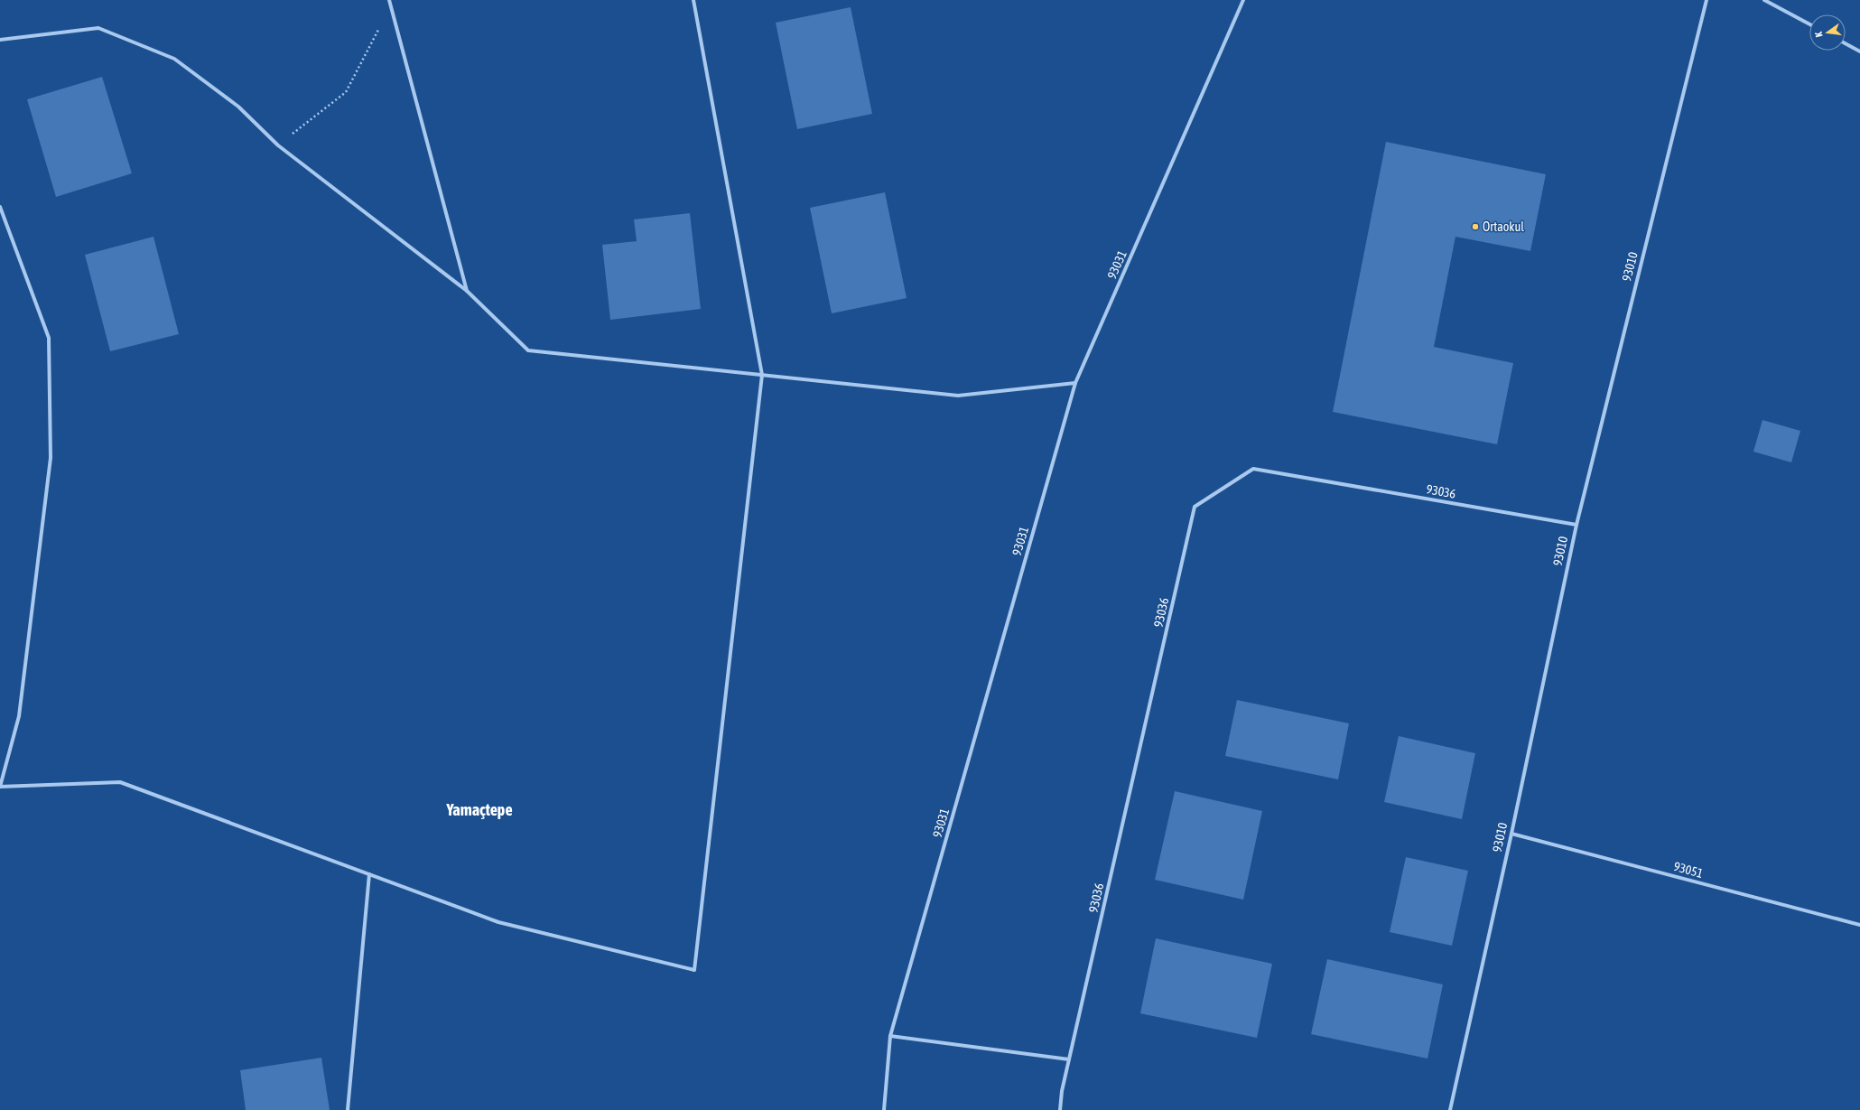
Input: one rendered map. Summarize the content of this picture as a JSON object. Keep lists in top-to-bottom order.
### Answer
{
  "streets": {
    "street": [
      "93031",
      "93010",
      "93036",
      "93051"
    ]
  },
  "crossings": [
    ["93010", "93036"],
    ["93010", "93051"]
  ],
  "districts": ["Yamaçtepe"],
  "places": ["Ortaokul"],
  "north": "left"
}
